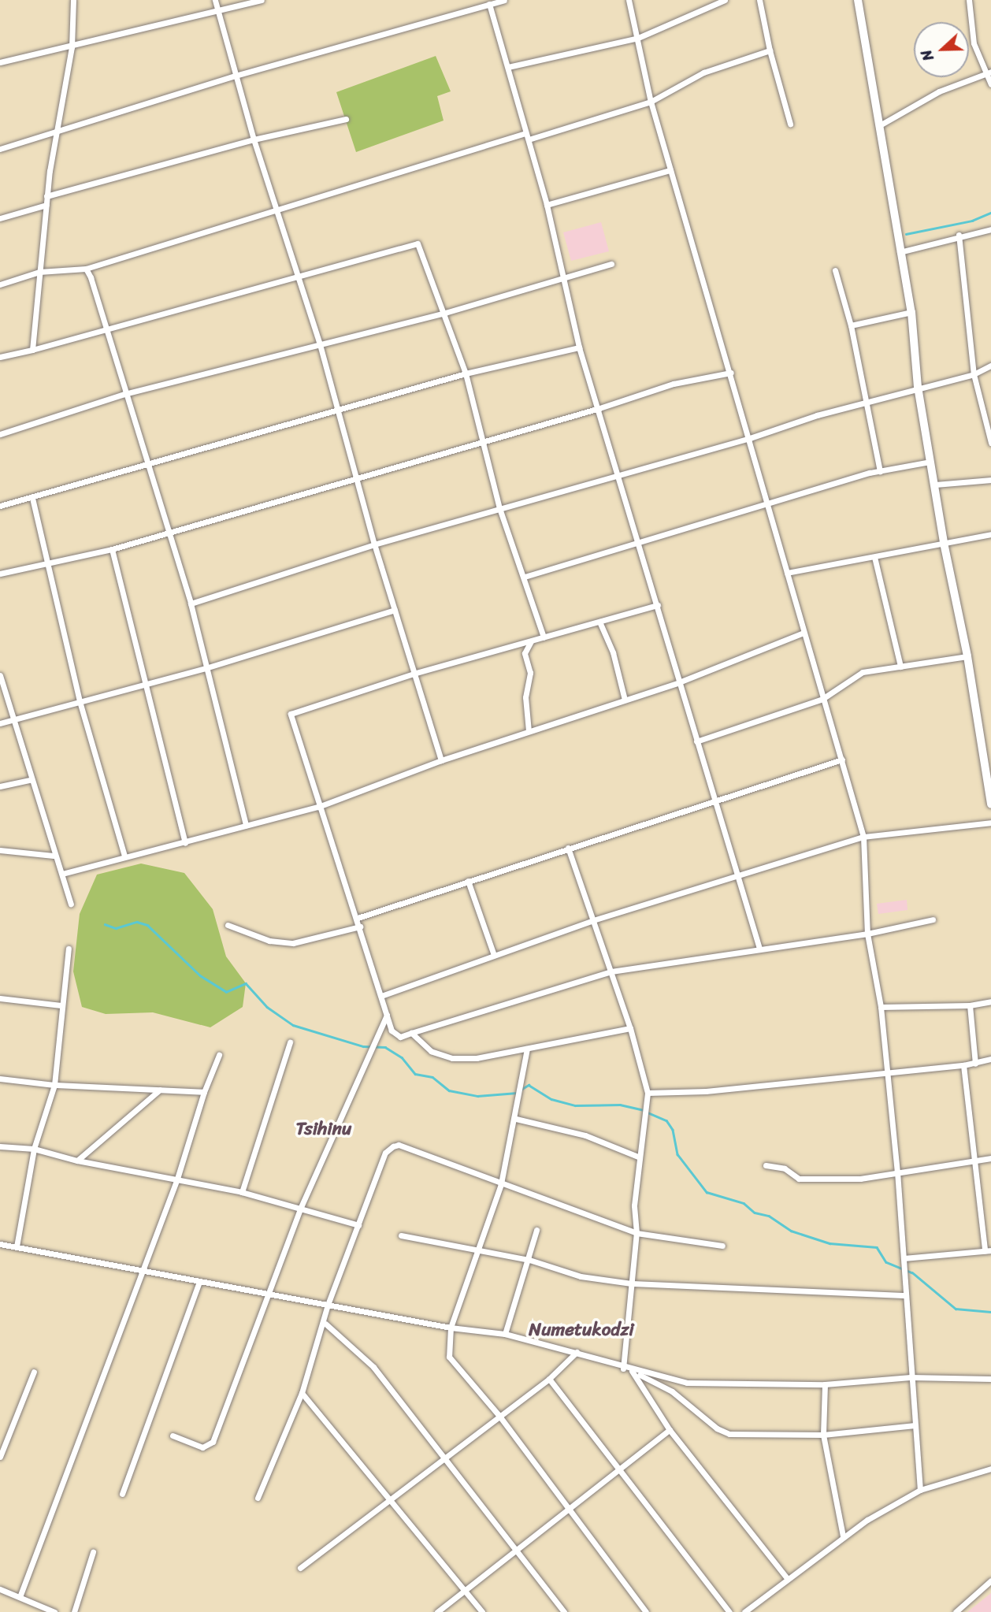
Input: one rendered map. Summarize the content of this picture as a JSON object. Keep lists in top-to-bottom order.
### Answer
{
  "districts": ["Tsihinu", "Numetukodzi"],
  "north": "left"
}
